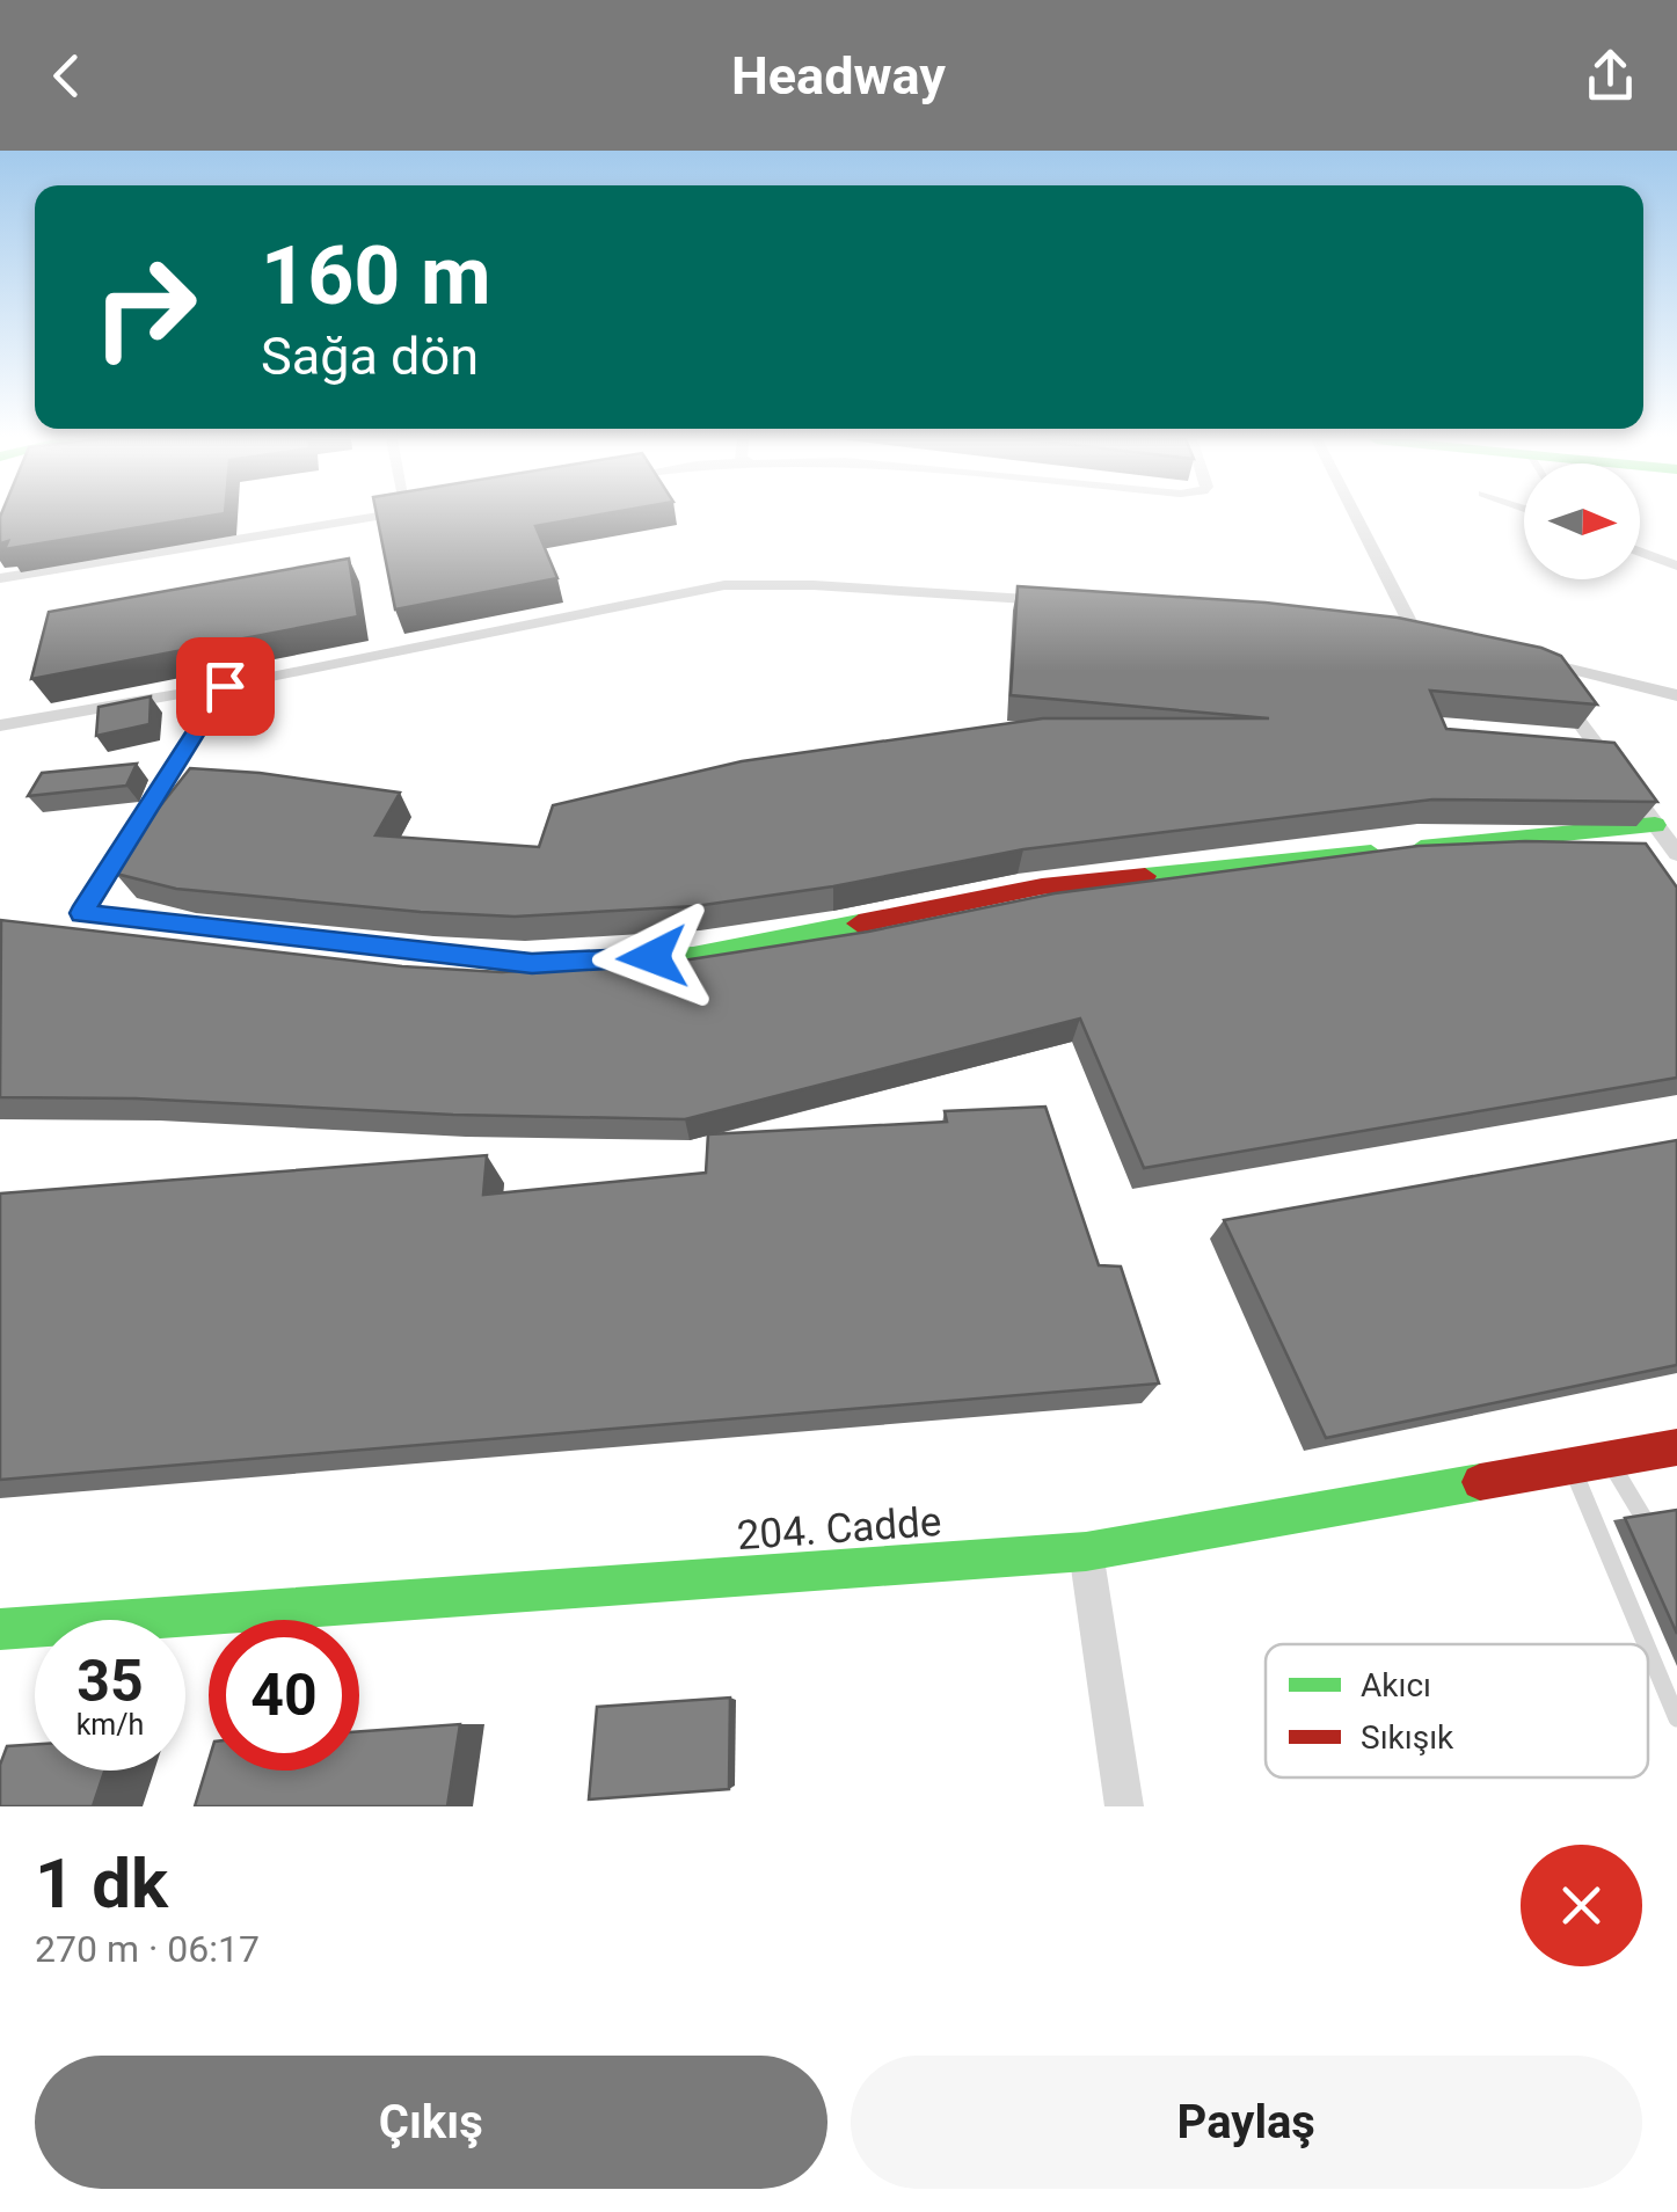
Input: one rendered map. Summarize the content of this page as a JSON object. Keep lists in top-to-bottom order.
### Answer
{
  "streets": {
    "street": ["204. Cadde"]
  },
  "legend": ["Akıcı", "Sıkışık"],
  "north": "right",
  "page": {
    "header": "Headway",
    "turn": ["160 m", "Sağa dön"],
    "speed": "35 km/h",
    "limit": "40",
    "heading": ["1 dk", "270 m · 06:17"],
    "buttons": ["Çıkış", "Paylaş"]
  }
}
